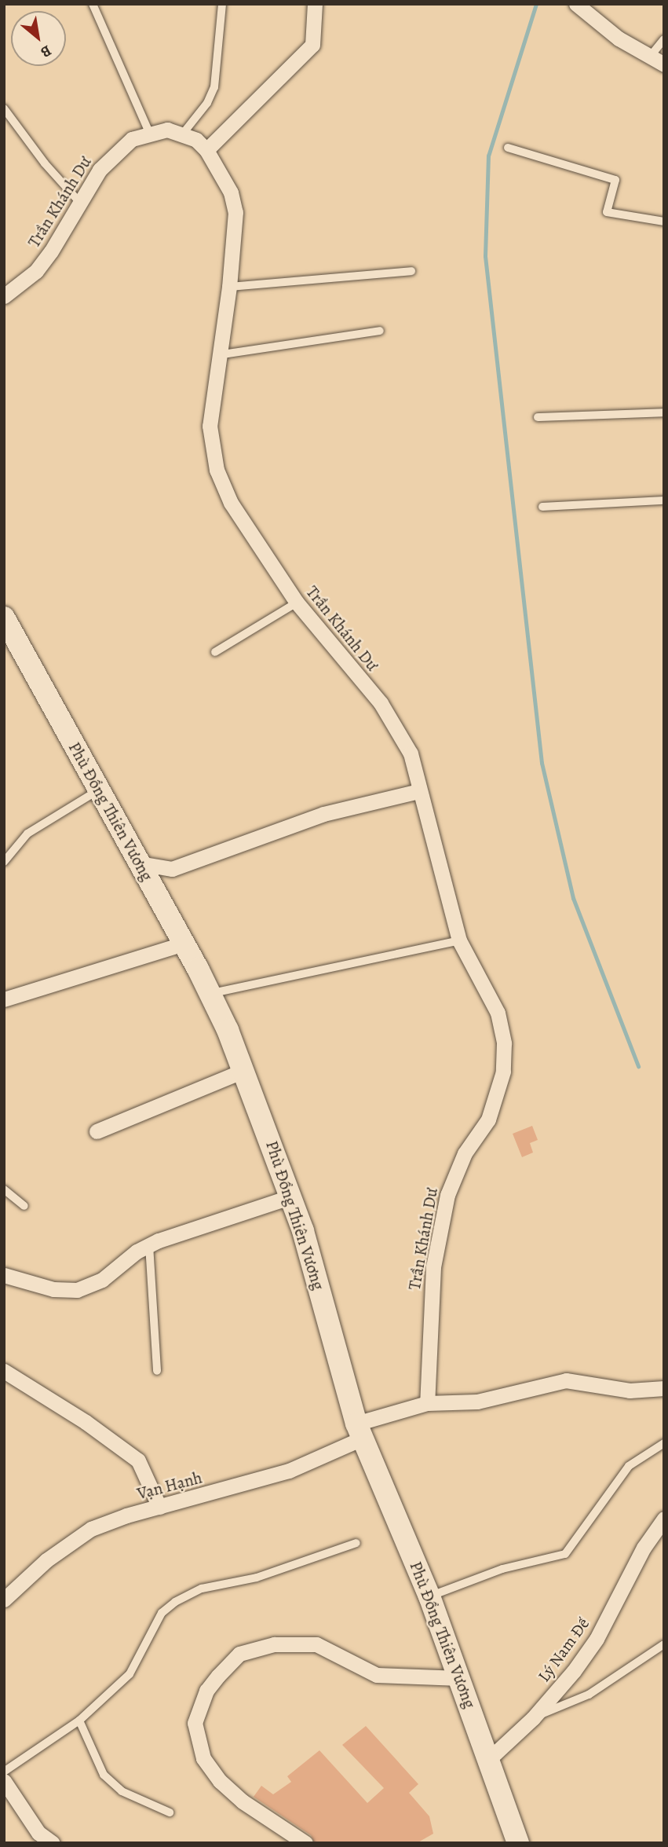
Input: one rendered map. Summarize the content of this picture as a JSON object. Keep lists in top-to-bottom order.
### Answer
{
  "streets": {
    "main road": ["Phù Đổng Thiên Vương"],
    "street": ["Trần Khánh Dư", "Vạn Hạnh", "Lý Nam Đế"]
  },
  "crossings": [
    ["Phù Đổng Thiên Vương", "Vạn Hạnh"],
    ["Phù Đổng Thiên Vương", "Lý Nam Đế"]
  ],
  "north": "bottom right"
}
